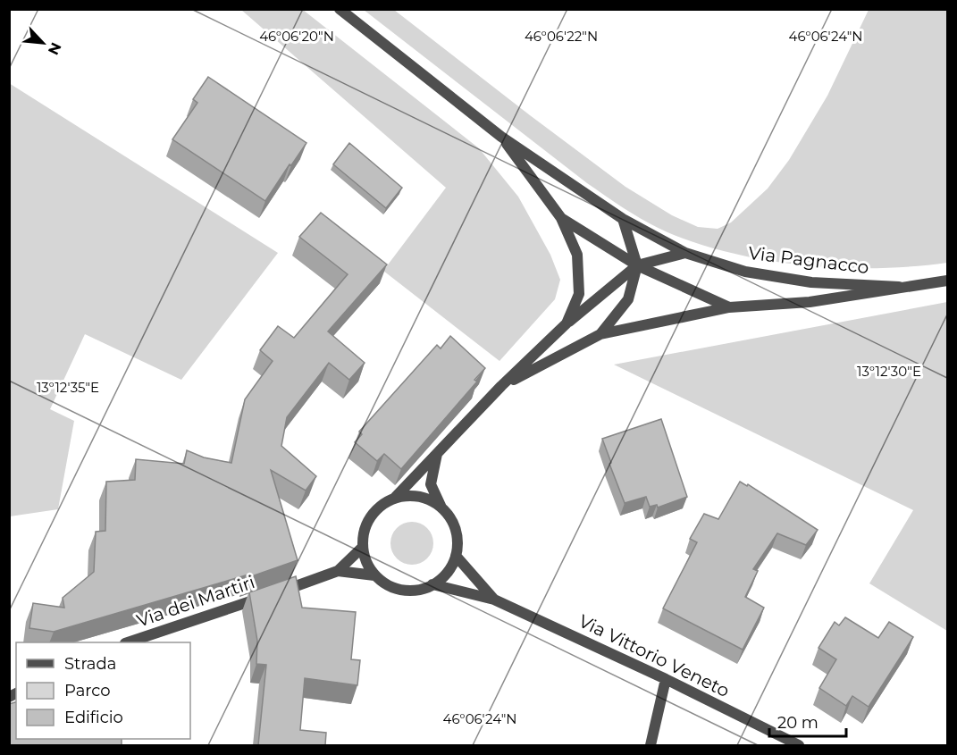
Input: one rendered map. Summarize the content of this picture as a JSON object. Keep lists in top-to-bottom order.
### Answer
{
  "streets": {
    "street": ["Via Pagnacco", "Via dei Martiri", "Via Vittorio Veneto"]
  },
  "crossings": [
    ["Via Pagnacco", "Via dei Martiri"],
    ["Via Pagnacco", "Via Vittorio Veneto"],
    ["Via dei Martiri", "Via Vittorio Veneto"]
  ],
  "legend": ["Strada", "Parco", "Edificio"],
  "scale_bar": "20 m",
  "north": "bottom right",
  "coordinates": [
    "46°06'20\"N",
    "46°06'22\"N",
    "46°06'24\"N",
    "13°12'30\"E",
    "13°12'35\"E"
  ]
}
